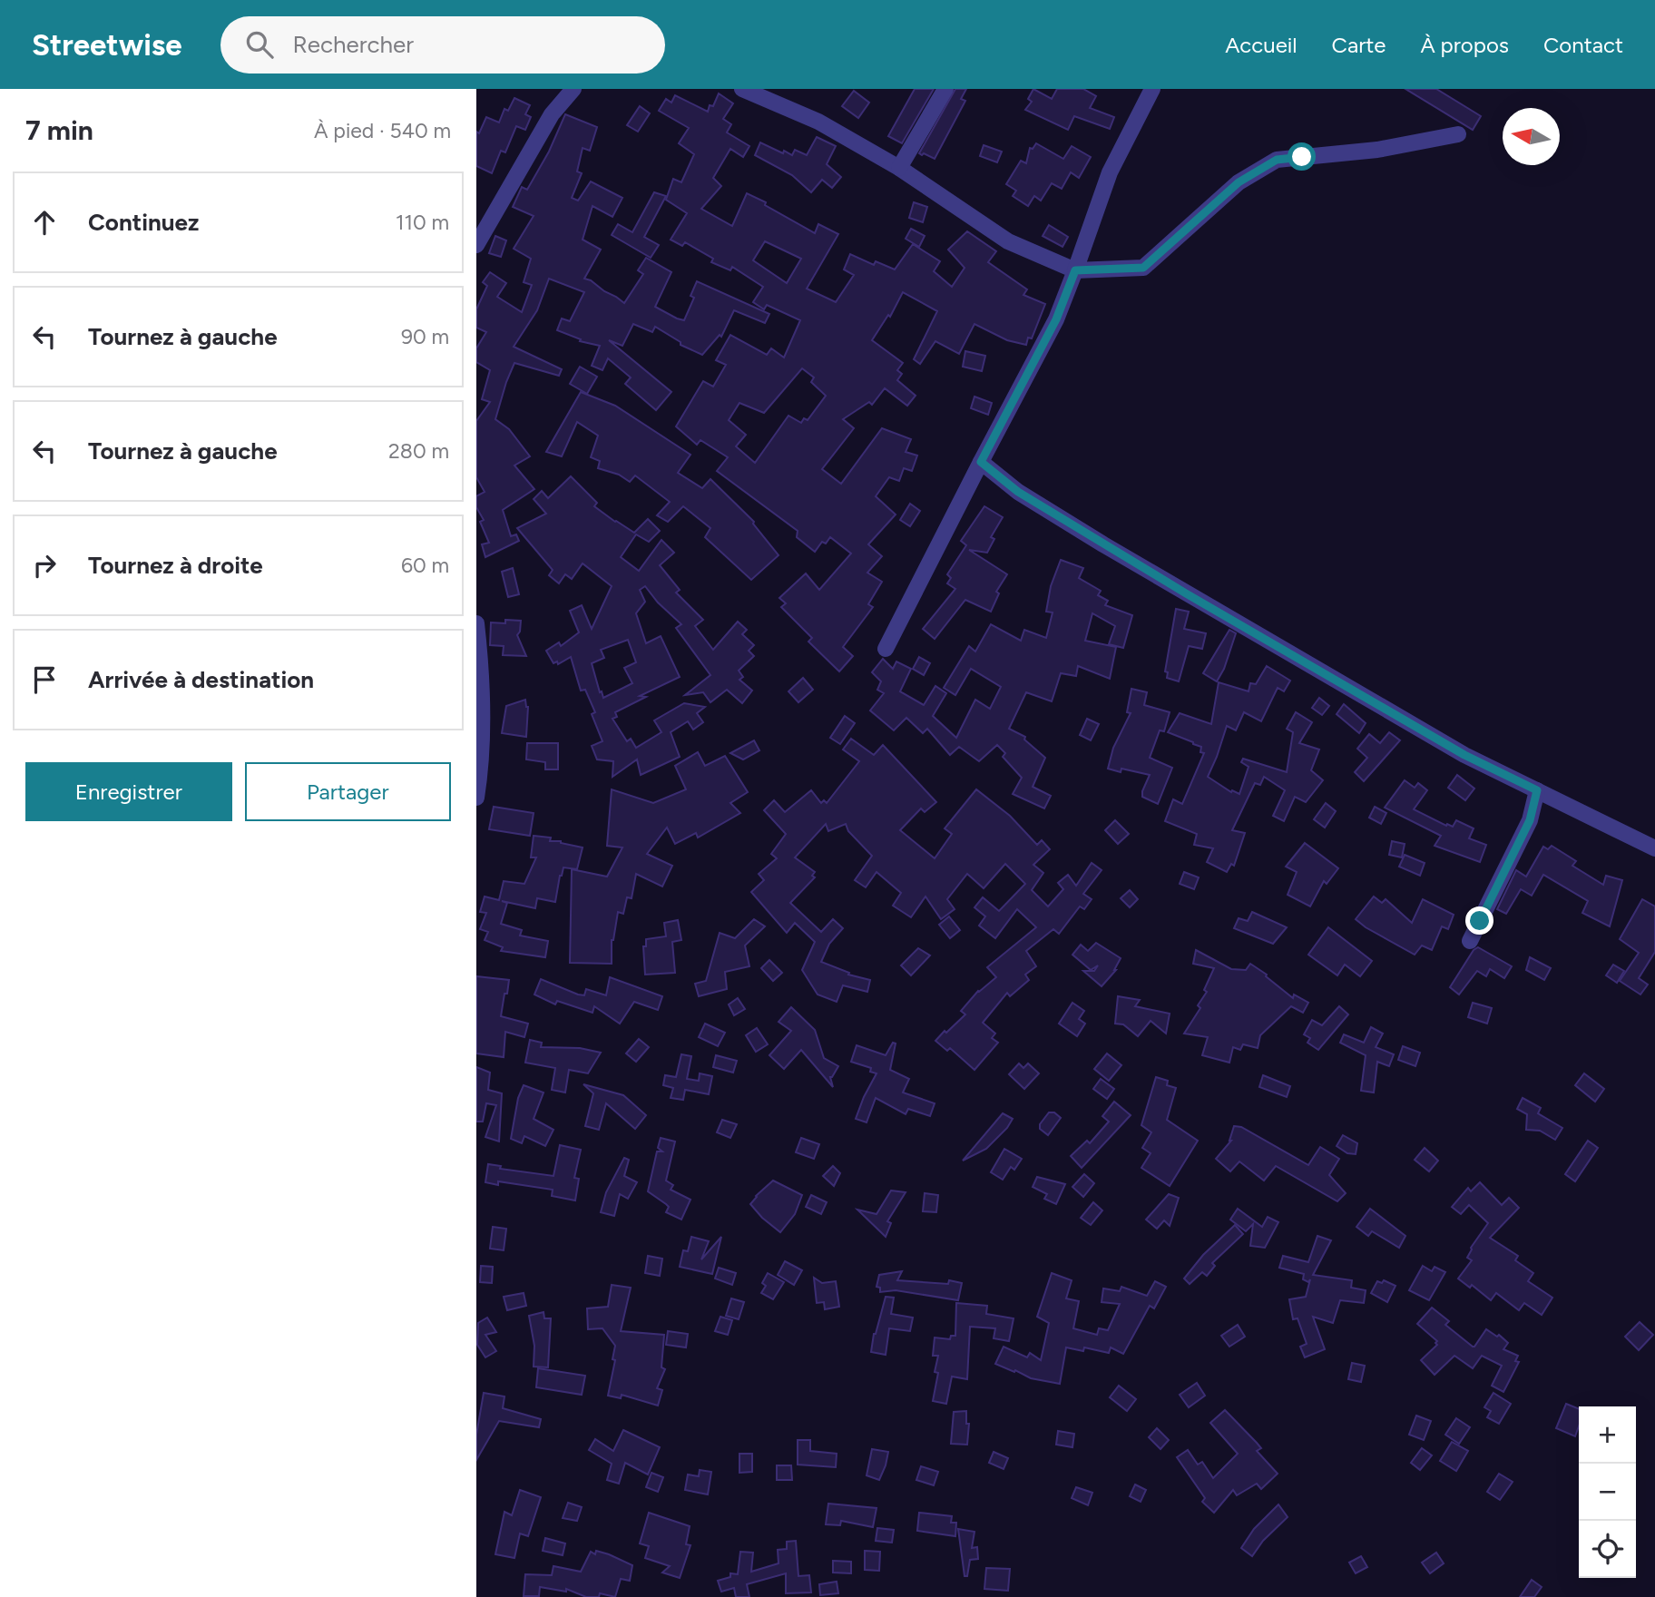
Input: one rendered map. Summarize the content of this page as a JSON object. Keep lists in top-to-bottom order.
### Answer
{
  "north": "left",
  "page": {
    "header": "Streetwise",
    "search": "Rechercher",
    "nav": [
      "Accueil",
      "Carte",
      "À propos",
      "Contact"
    ],
    "heading": ["7 min", "À pied · 540 m"],
    "list": [
      ["Continuez", "110 m"],
      ["Tournez à gauche", "90 m"],
      ["Tournez à gauche", "280 m"],
      ["Tournez à droite", "60 m"],
      "Arrivée à destination"
    ],
    "buttons": ["Enregistrer", "Partager"],
    "map_buttons": ["+", "−"]
  }
}
